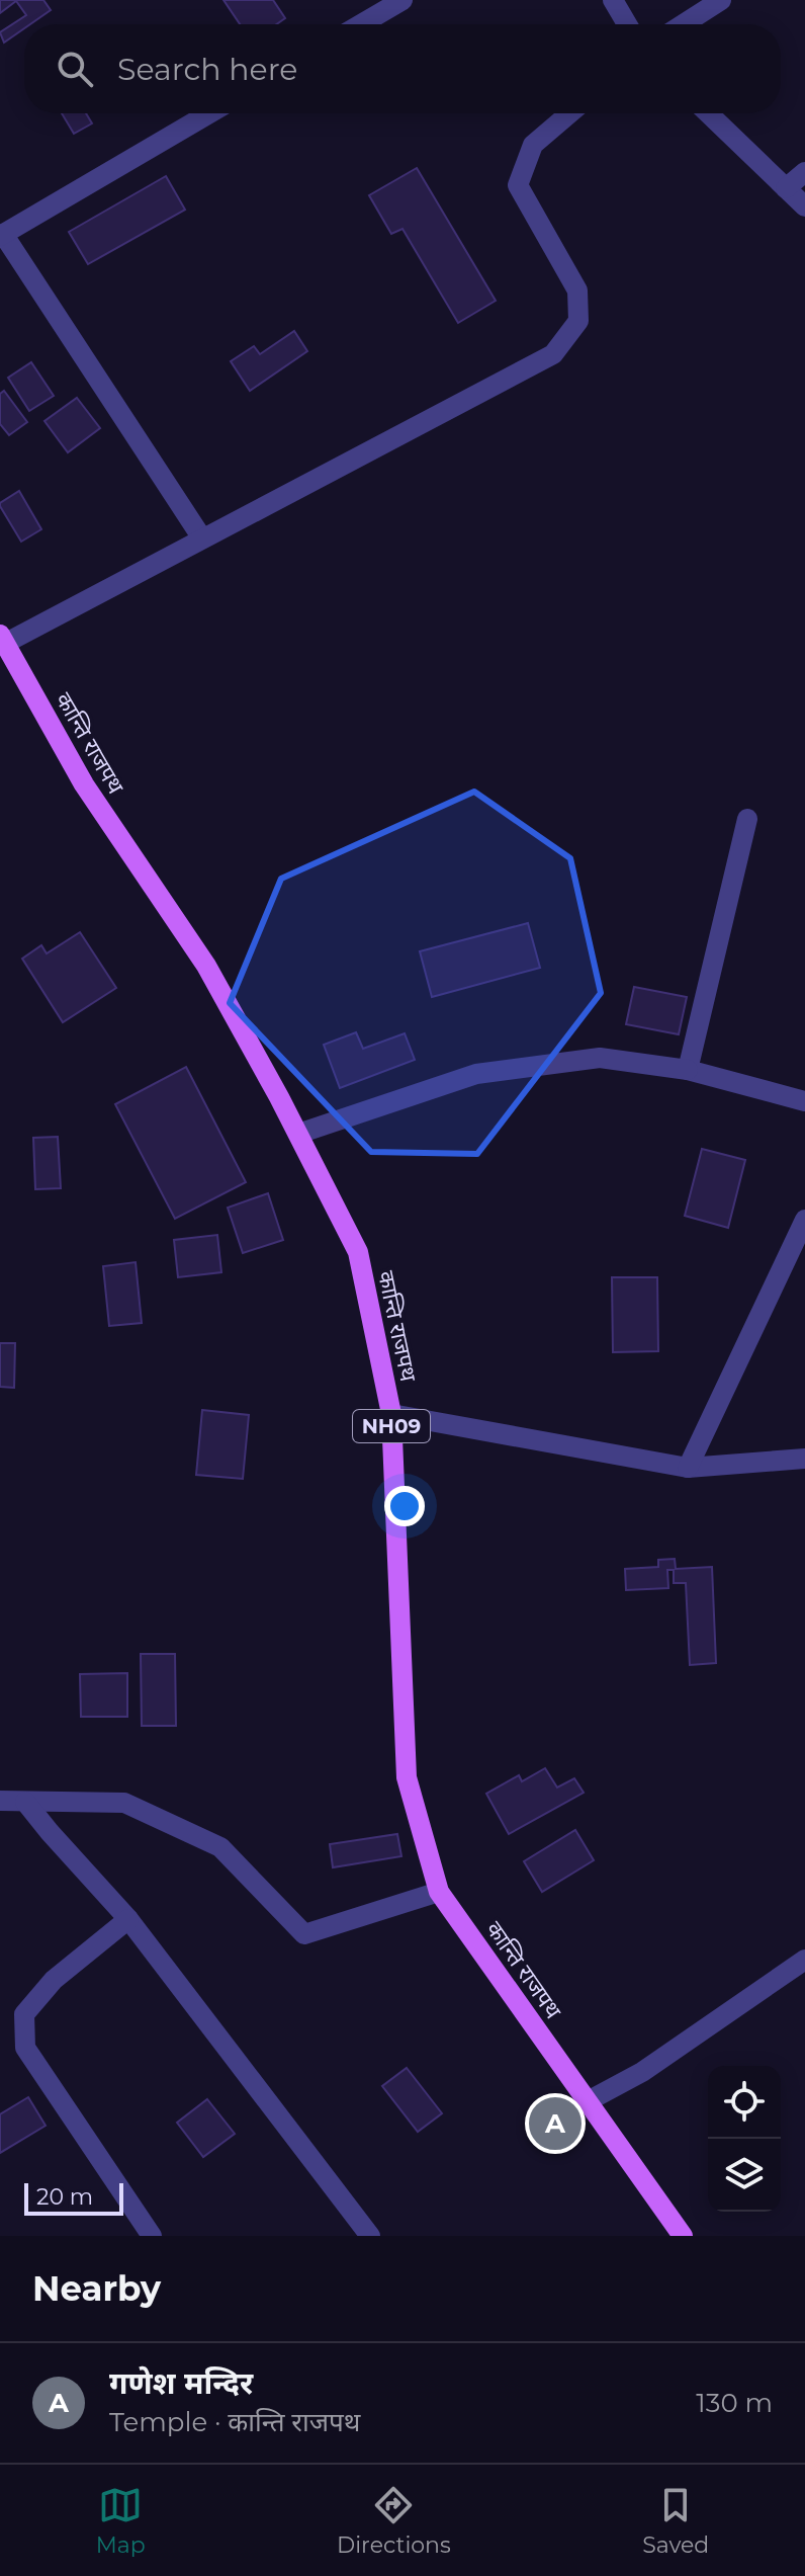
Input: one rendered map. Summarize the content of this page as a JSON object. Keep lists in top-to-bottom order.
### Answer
{
  "streets": {
    "main road": ["कान्ति राजपथ", "NH09"]
  },
  "scale_bar": "20 m",
  "page": {
    "search": "Search here",
    "pins": "A",
    "scale": "20 m",
    "heading": "Nearby",
    "list": [
      {
        "mark": "A",
        "name": "गणेश मन्दिर",
        "note": "Temple · कान्ति राजपथ",
        "value": "130 m"
      }
    ],
    "nav": ["Map", "Directions", "Saved"]
  }
}
